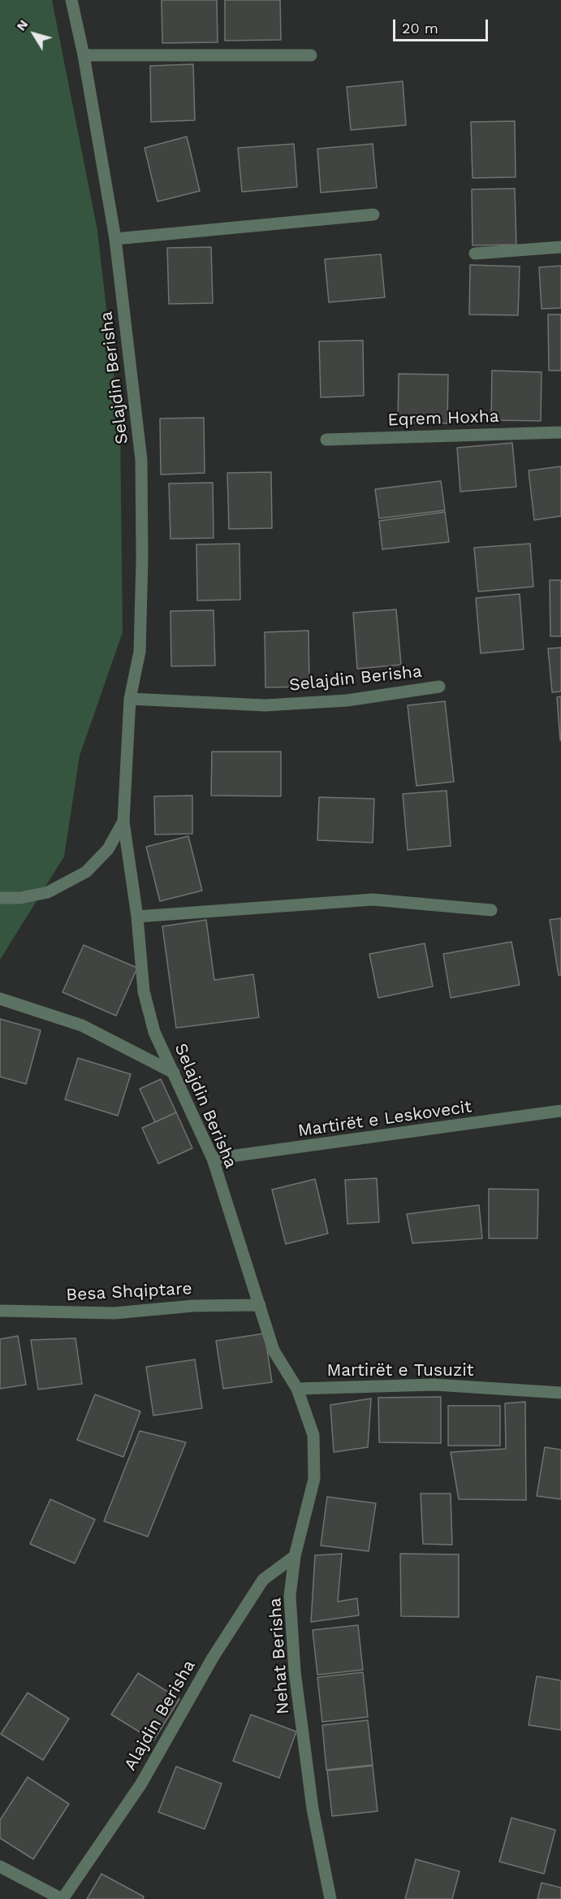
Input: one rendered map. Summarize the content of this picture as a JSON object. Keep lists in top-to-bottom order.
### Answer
{
  "streets": {
    "street": [
      "Selajdin Berisha",
      "Eqrem Hoxha",
      "Martirët e Leskovecit",
      "Besa Shqiptare",
      "Martirët e Tusuzit",
      "Nehat Berisha",
      "Alajdin Berisha"
    ]
  },
  "crossings": [
    ["Selajdin Berisha", "Martirët e Leskovecit"],
    ["Selajdin Berisha", "Besa Shqiptare"],
    ["Selajdin Berisha", "Nehat Berisha"],
    ["Besa Shqiptare", "Nehat Berisha"],
    ["Martirët e Tusuzit", "Nehat Berisha"],
    ["Nehat Berisha", "Alajdin Berisha"]
  ],
  "scale_bar": "20 m",
  "north": "top left"
}
